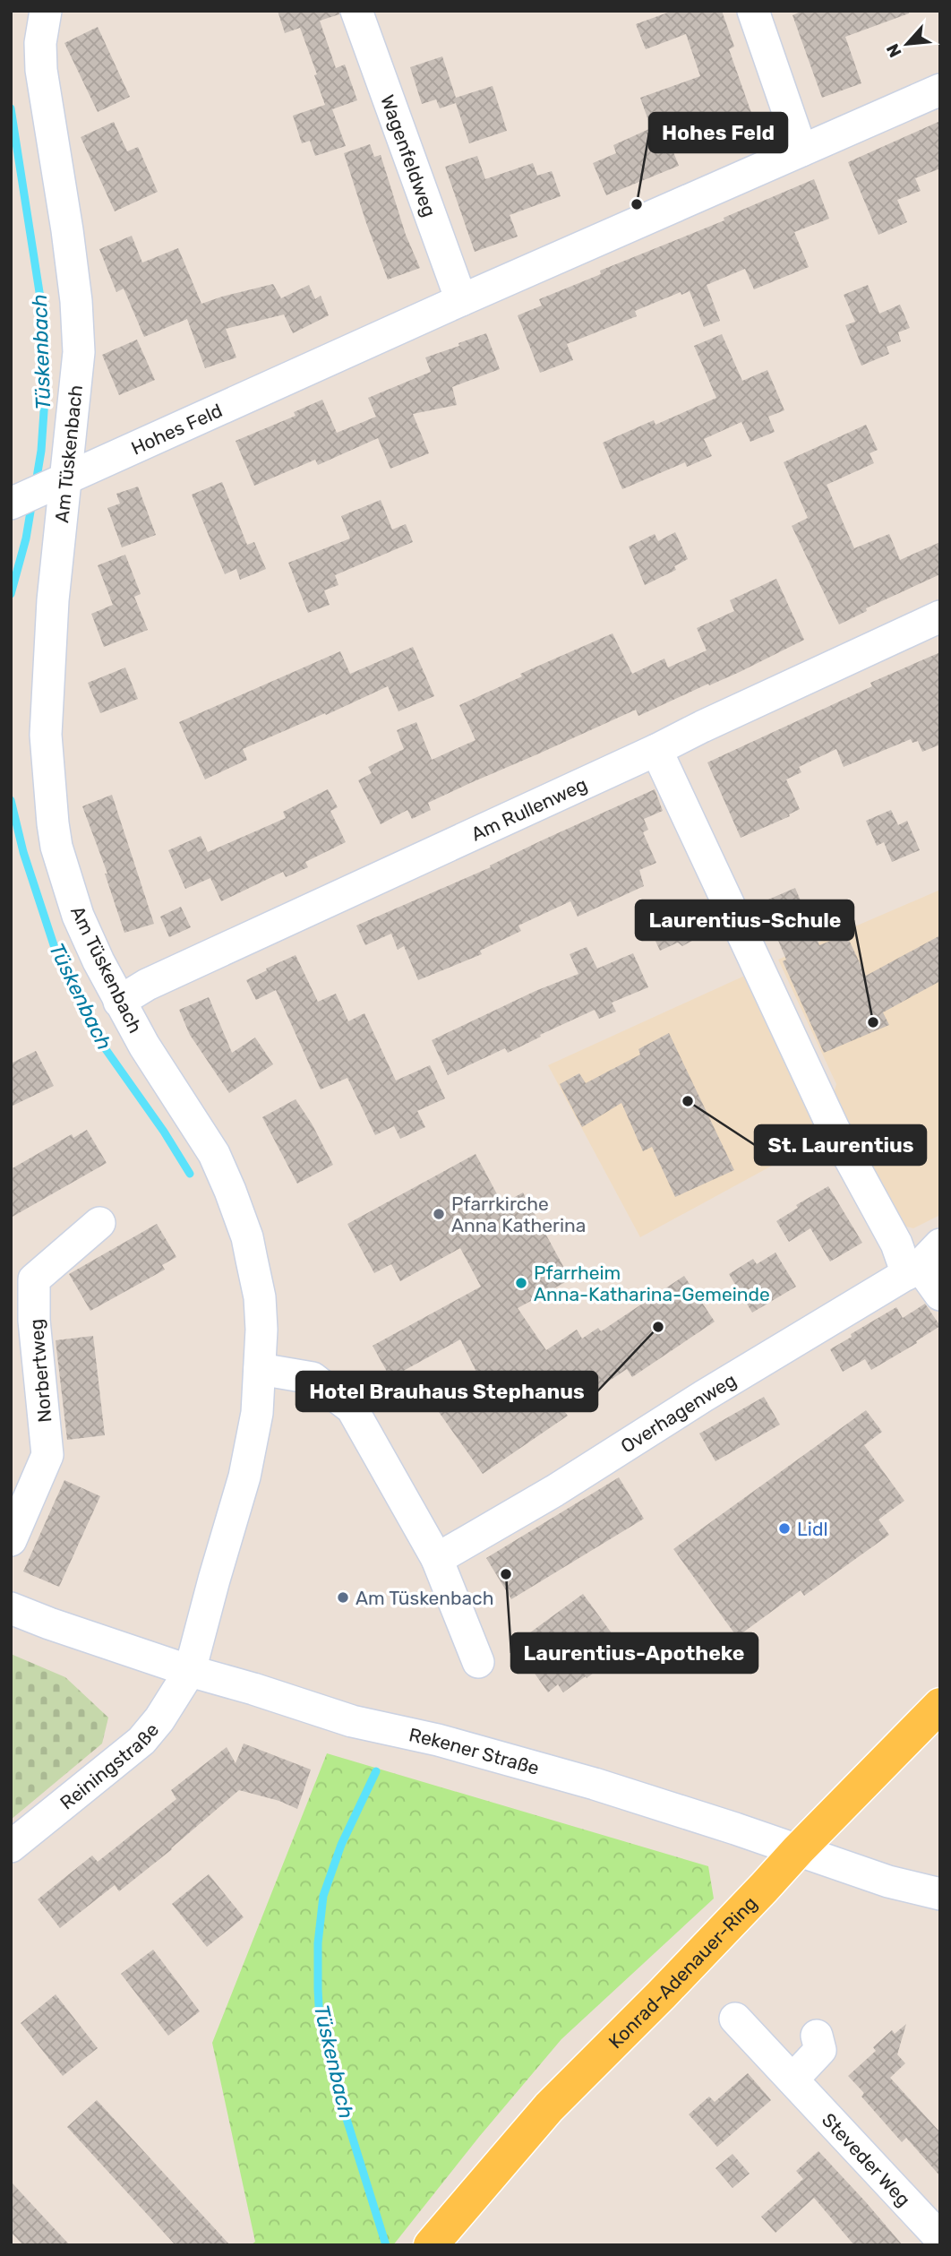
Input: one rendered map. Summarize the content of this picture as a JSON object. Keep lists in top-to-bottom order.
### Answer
{
  "streets": {
    "main road": ["Konrad-Adenauer-Ring"],
    "street": [
      "Wagenfeldweg",
      "Hohes Feld",
      "Am Tüskenbach",
      "Am Rullenweg",
      "Norbertweg",
      "Overhagenweg",
      "Rekener Straße",
      "Reiningstraße",
      "Steveder Weg"
    ]
  },
  "crossings": [
    ["Wagenfeldweg", "Hohes Feld"],
    ["Hohes Feld", "Am Tüskenbach"],
    ["Am Tüskenbach", "Am Rullenweg"],
    ["Am Tüskenbach", "Rekener Straße"],
    ["Am Tüskenbach", "Reiningstraße"],
    ["Rekener Straße", "Reiningstraße"],
    ["Rekener Straße", "Konrad-Adenauer-Ring"]
  ],
  "water": ["Tüskenbach"],
  "places": [
    "Hohes Feld",
    "Laurentius-Schule",
    "St. Laurentius",
    "Pfarrkirche Anna Katherina",
    "Pfarrheim Anna-Katharina-Gemeinde",
    "Hotel Brauhaus Stephanus",
    "Lidl",
    "Laurentius-Apotheke",
    "Am Tüskenbach"
  ],
  "north": "bottom left"
}
